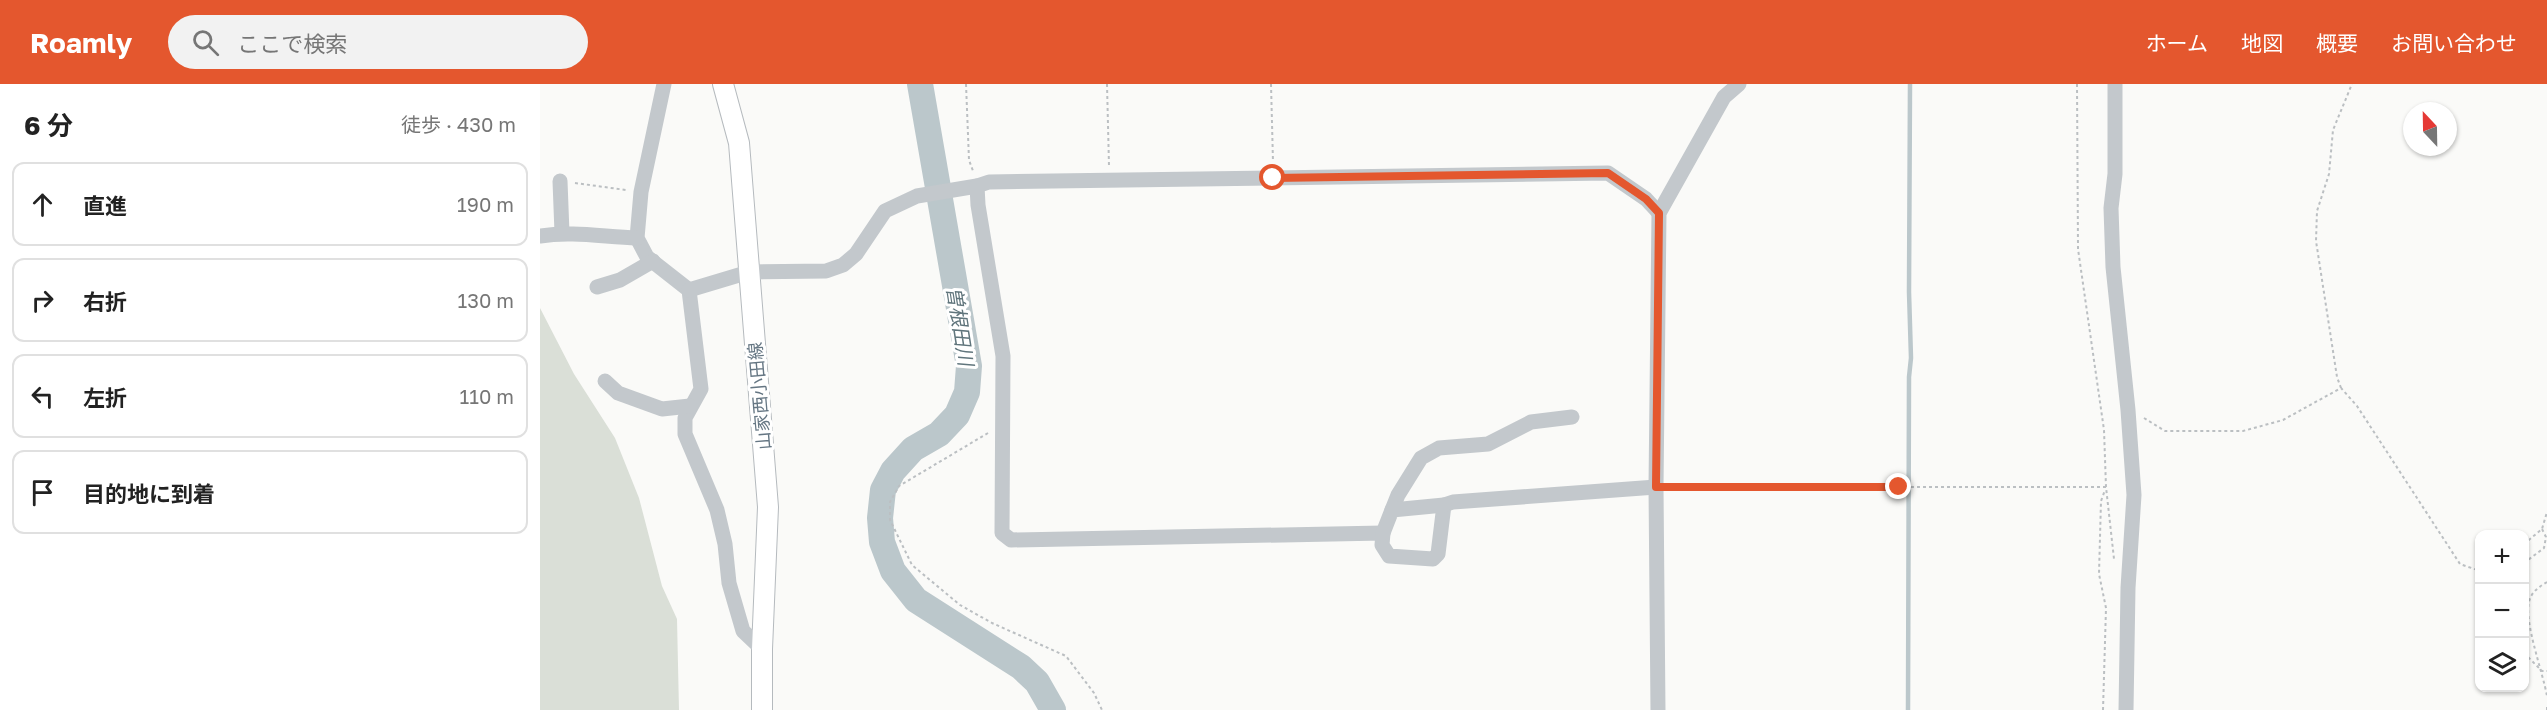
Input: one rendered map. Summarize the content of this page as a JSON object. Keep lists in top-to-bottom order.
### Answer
{
  "streets": {
    "main road": ["山家西小田線"]
  },
  "water": ["曽根田川"],
  "north": "top",
  "page": {
    "header": "Roamly",
    "search": "ここで検索",
    "nav": [
      "ホーム",
      "地図",
      "概要",
      "お問い合わせ"
    ],
    "heading": ["6 分", "徒歩 · 430 m"],
    "list": [
      ["直進", "190 m"],
      ["右折", "130 m"],
      ["左折", "110 m"],
      "目的地に到着"
    ],
    "map_buttons": ["+", "−"]
  }
}
